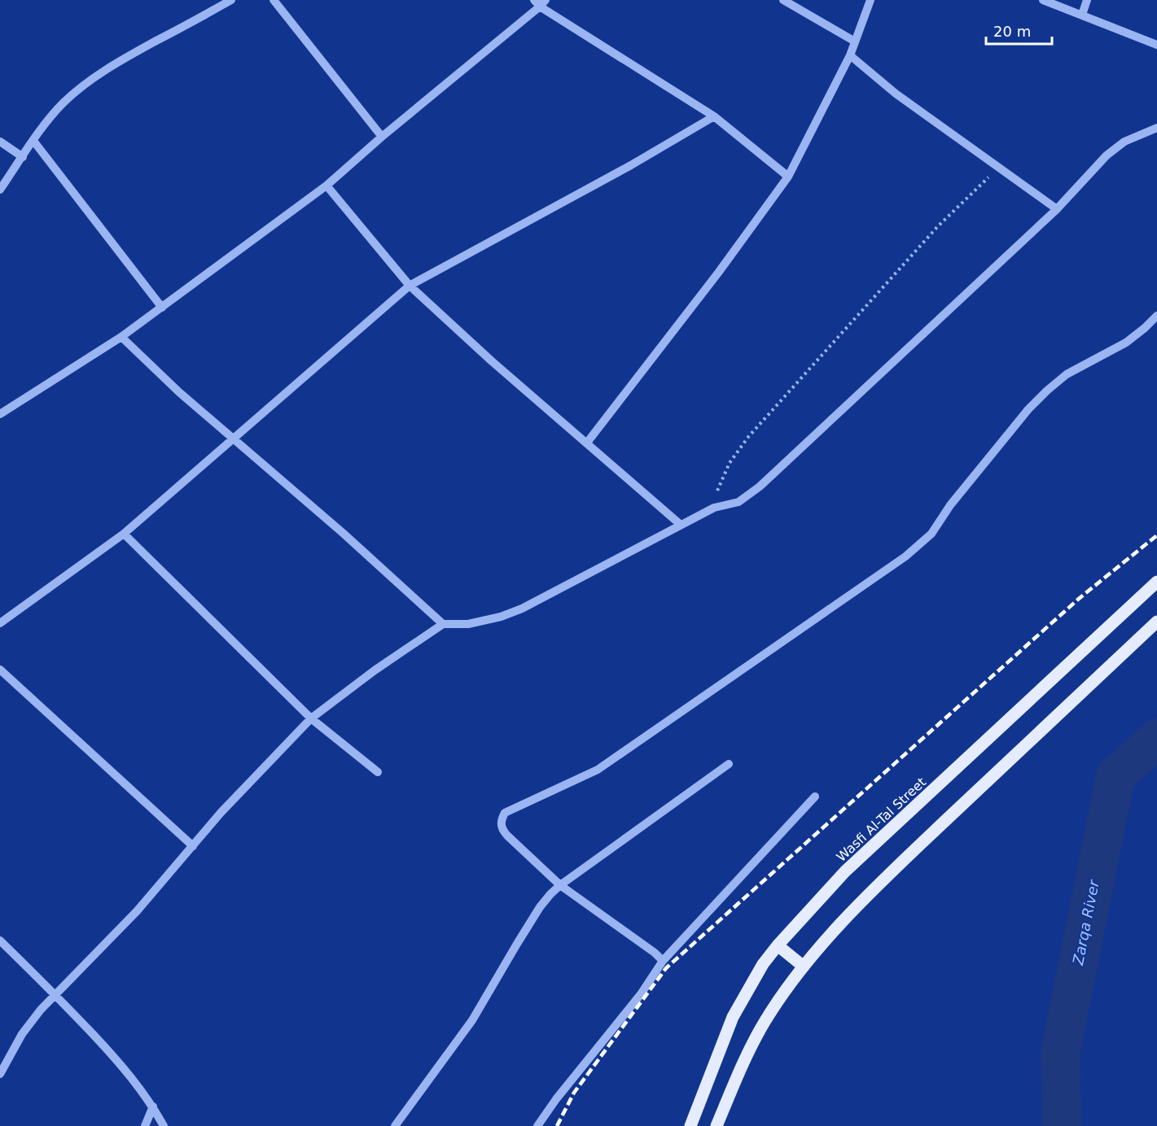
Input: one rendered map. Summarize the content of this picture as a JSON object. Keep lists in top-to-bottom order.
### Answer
{
  "streets": {
    "main road": ["Wasfi Al-Tal Street"]
  },
  "water": ["Zarqa River"],
  "scale_bar": "20 m"
}
